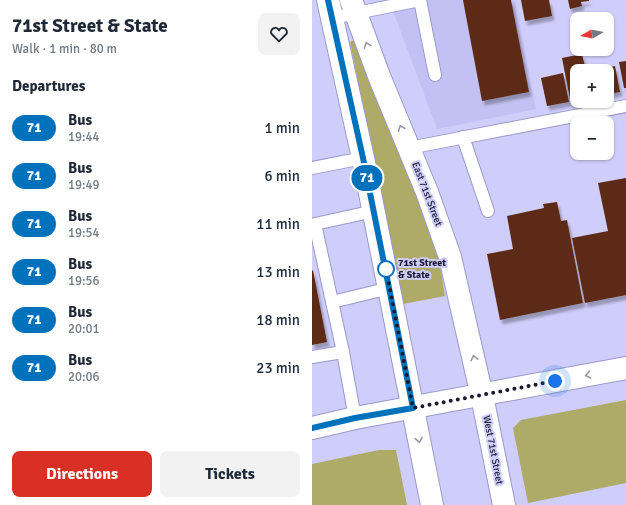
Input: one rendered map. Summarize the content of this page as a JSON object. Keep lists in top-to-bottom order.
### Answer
{
  "streets": {
    "main road": ["East 71st Street", "West 71st Street"]
  },
  "crossings": [
    ["East 71st Street", "West 71st Street"]
  ],
  "places": ["71st Street & State"],
  "lines": ["bus line 71"],
  "north": "left",
  "page": {
    "heading": [
      ["71st Street & State", "Walk · 1 min · 80 m"],
      "Departures"
    ],
    "on_map": "71",
    "map_buttons": ["+", "−"],
    "list": [
      {
        "mark": "71",
        "name": "Bus",
        "note": "19:44",
        "value": "1 min"
      },
      {
        "mark": "71",
        "name": "Bus",
        "note": "19:49",
        "value": "6 min"
      },
      {
        "mark": "71",
        "name": "Bus",
        "note": "19:54",
        "value": "11 min"
      },
      {
        "mark": "71",
        "name": "Bus",
        "note": "19:56",
        "value": "13 min"
      },
      {
        "mark": "71",
        "name": "Bus",
        "note": "20:01",
        "value": "18 min"
      },
      {
        "mark": "71",
        "name": "Bus",
        "note": "20:06",
        "value": "23 min"
      }
    ],
    "buttons": ["Directions", "Tickets"]
  }
}
